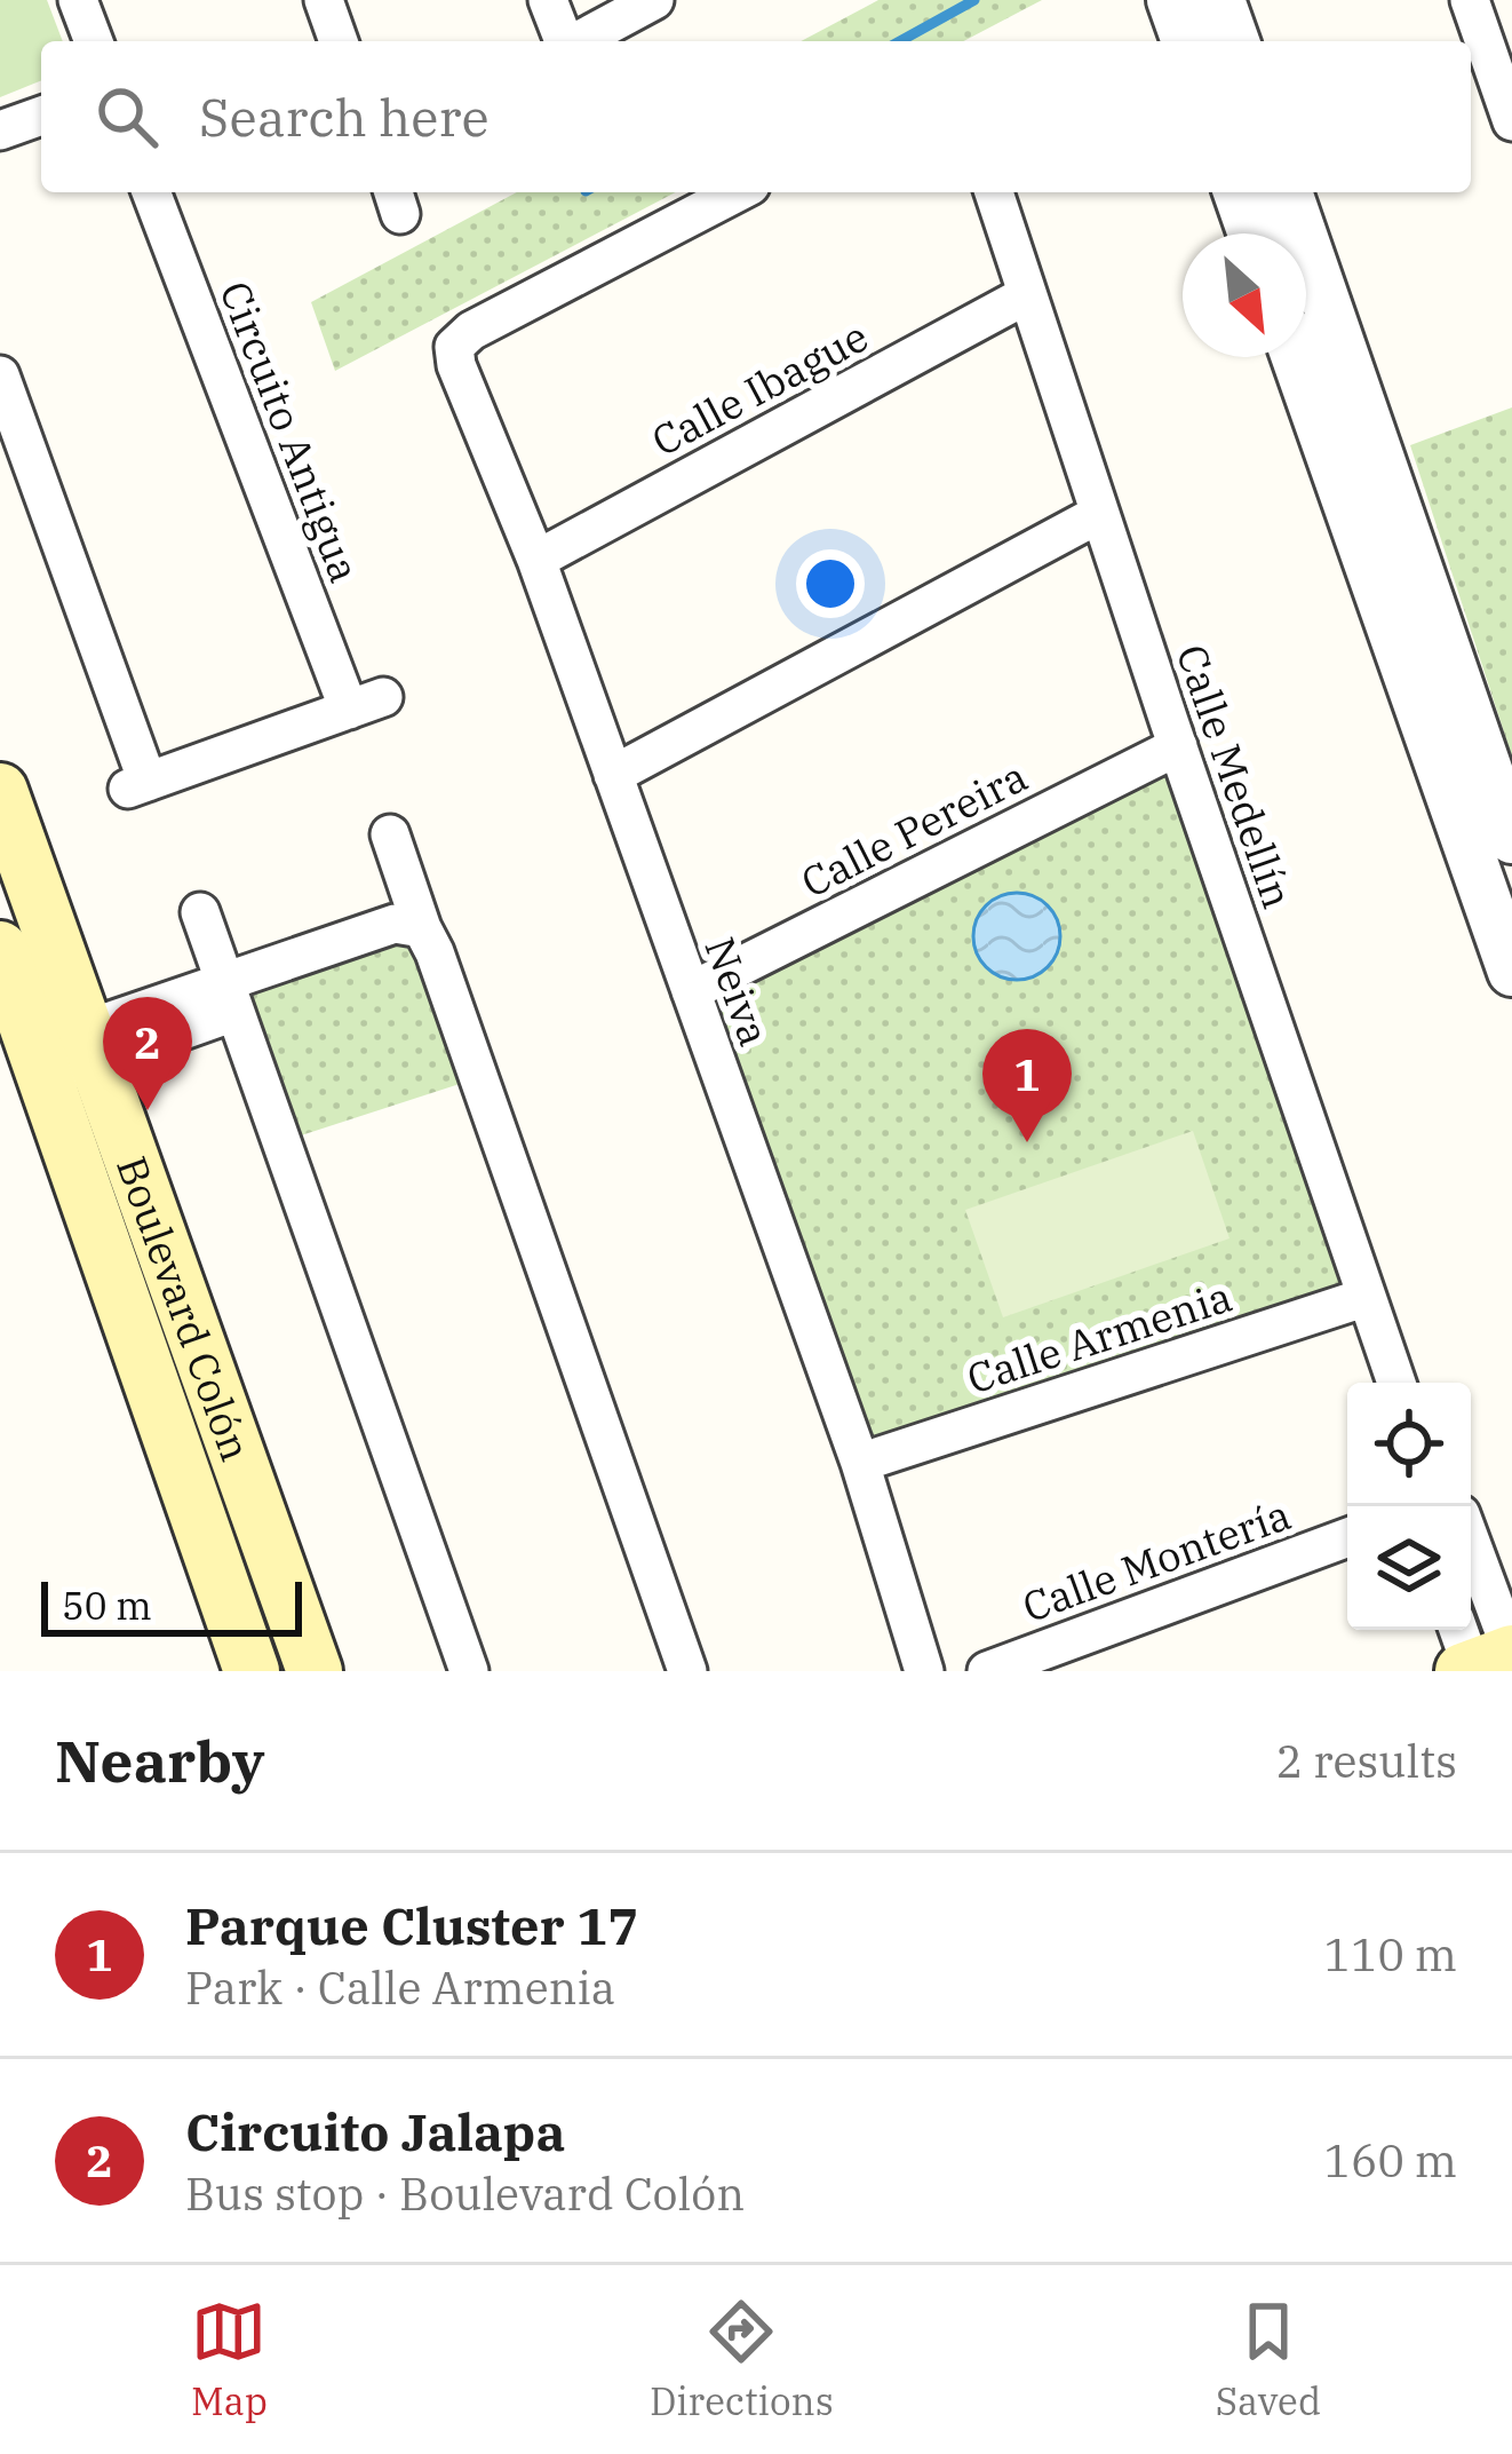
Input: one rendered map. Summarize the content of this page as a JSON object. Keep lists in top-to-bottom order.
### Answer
{
  "streets": {
    "main road": ["Boulevard Colón"],
    "street": [
      "Calle Ibague",
      "Circuito Antigua",
      "Calle Medellín",
      "Calle Pereira",
      "Neiva",
      "Calle Armenia",
      "Calle Montería"
    ]
  },
  "crossings": [
    ["Calle Ibague", "Calle Medellín"],
    ["Calle Ibague", "Neiva"],
    ["Calle Medellín", "Calle Pereira"],
    ["Calle Medellín", "Calle Armenia"],
    ["Calle Pereira", "Neiva"],
    ["Neiva", "Calle Armenia"]
  ],
  "scale_bar": "50 m",
  "north": "bottom right",
  "page": {
    "search": "Search here",
    "pins": ["2", "1"],
    "scale": "50 m",
    "heading": ["Nearby", "2 results"],
    "list": [
      {
        "mark": "1",
        "name": "Parque Cluster 17",
        "note": "Park · Calle Armenia",
        "value": "110 m"
      },
      {
        "mark": "2",
        "name": "Circuito Jalapa",
        "note": "Bus stop · Boulevard Colón",
        "value": "160 m"
      }
    ],
    "nav": ["Map", "Directions", "Saved"]
  }
}
